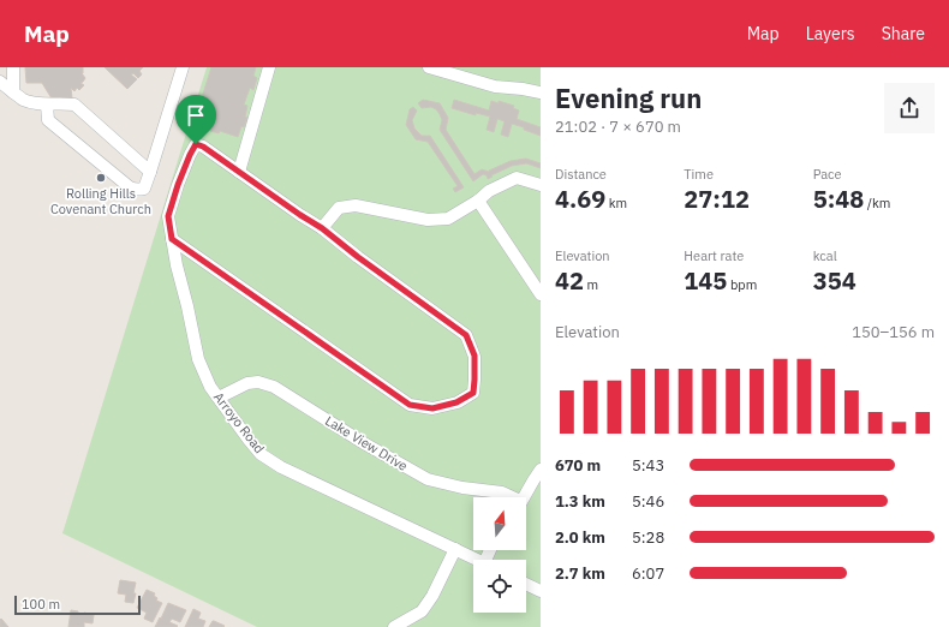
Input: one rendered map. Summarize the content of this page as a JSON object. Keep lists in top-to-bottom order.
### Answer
{
  "streets": {
    "lane": ["Arroyo Road", "Lake View Drive"]
  },
  "crossings": [
    ["Arroyo Road", "Lake View Drive"]
  ],
  "places": ["Rolling Hills Covenant Church"],
  "scale_bar": "100 m",
  "north": "top",
  "page": {
    "header": "Map",
    "nav": ["Map", "Layers", "Share"],
    "heading": ["Evening run", "21:02 · 7 × 670 m"],
    "stats": [
      ["Distance", "4.69 km"],
      ["Time", "27:12"],
      ["Pace", "5:48 /km"],
      ["Elevation", "42 m"],
      ["Heart rate", "145 bpm"],
      ["kcal", "354"]
    ],
    "chart": ["Elevation", "150–156 m"],
    "list": [
      {
        "name": "670 m",
        "note": "5:43"
      },
      {
        "name": "1.3 km",
        "note": "5:46"
      },
      {
        "name": "2.0 km",
        "note": "5:28"
      },
      {
        "name": "2.7 km",
        "note": "6:07"
      }
    ],
    "scale": "100 m"
  }
}
